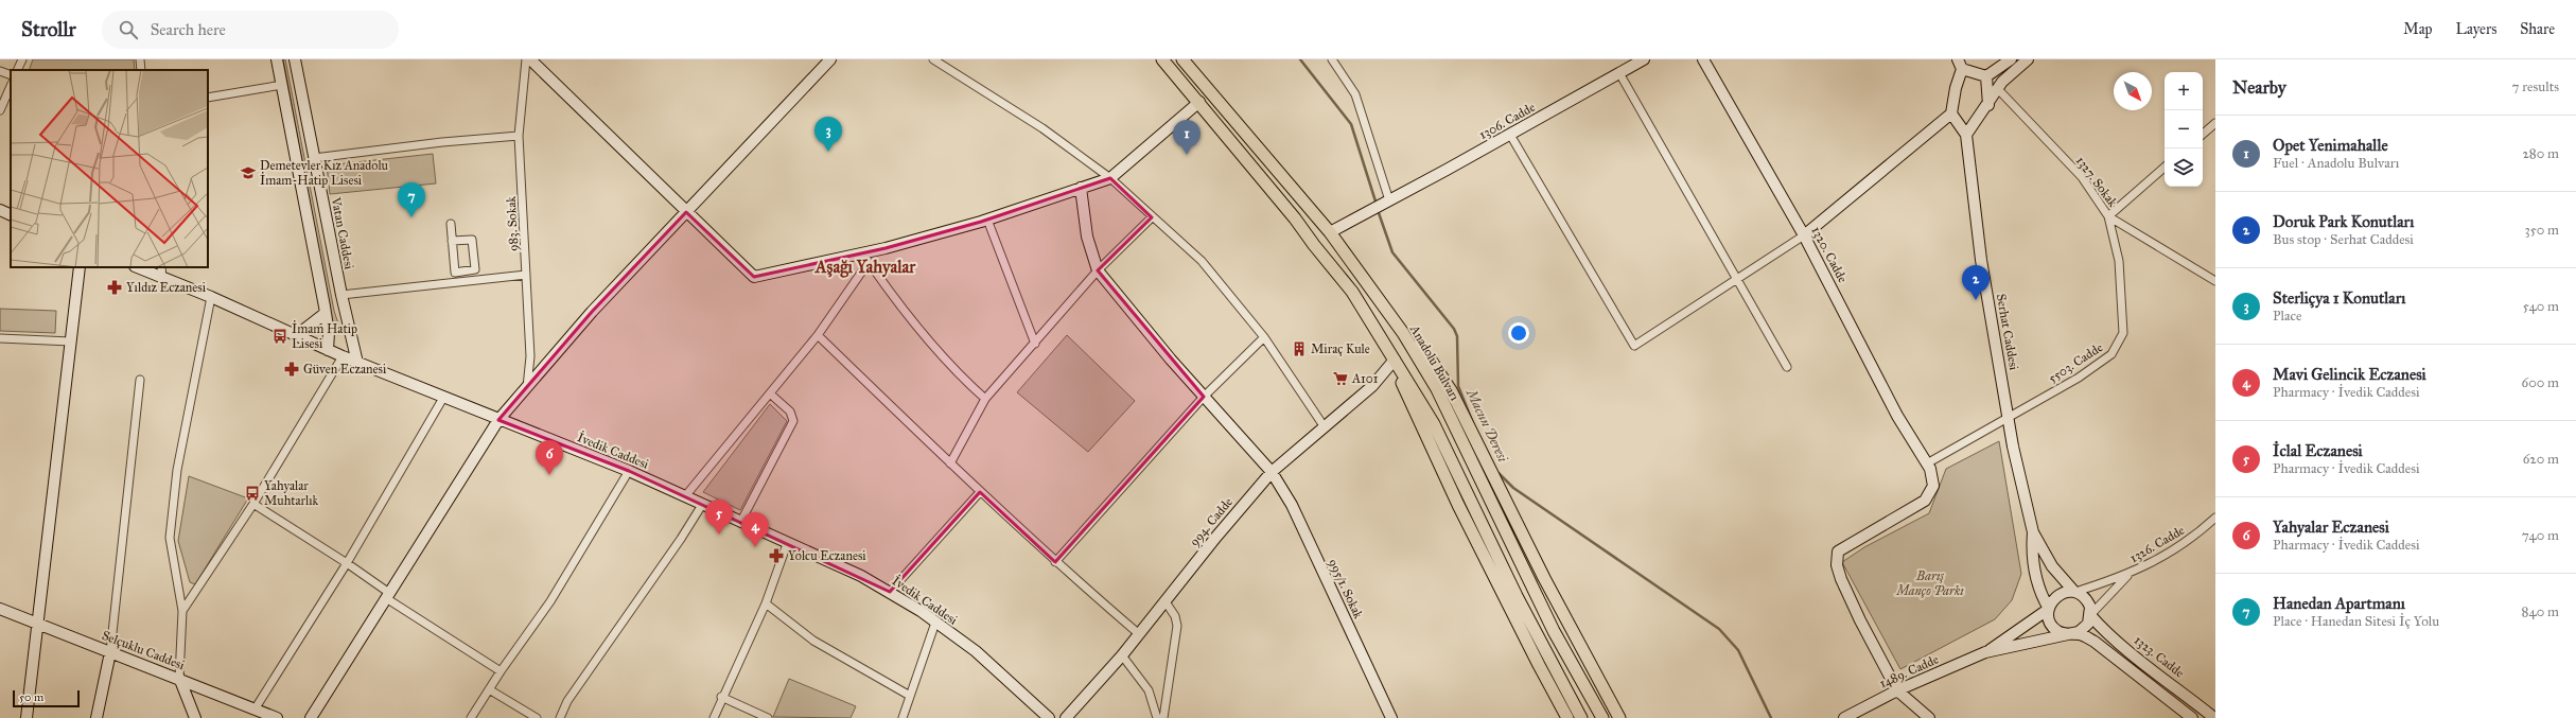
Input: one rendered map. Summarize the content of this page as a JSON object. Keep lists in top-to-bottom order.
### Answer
{
  "streets": {
    "main road": ["Anadolu Bulvarı"],
    "street": [
      "1306. Cadde",
      "1327. Sokak",
      "983. Sokak",
      "Vatan Caddesi",
      "1320. Cadde",
      "Serhat Caddesi",
      "5503. Cadde",
      "İvedik Caddesi",
      "994. Cadde",
      "1326. Cadde",
      "995/1. Sokak",
      "Selçuklu Caddesi",
      "1323. Cadde",
      "1489. Cadde"
    ]
  },
  "crossings": [
    ["1306. Cadde", "Anadolu Bulvarı"],
    ["1327. Sokak", "5503. Cadde"],
    ["Vatan Caddesi", "İvedik Caddesi"],
    ["1320. Cadde", "5503. Cadde"],
    ["1320. Cadde", "1489. Cadde"],
    ["Serhat Caddesi", "5503. Cadde"],
    ["994. Cadde", "995/1. Sokak"],
    ["1323. Cadde", "1489. Cadde"]
  ],
  "districts": ["Aşağı Yahyalar"],
  "water": ["Macun Deresi"],
  "parks": ["Barış Manço Parkı"],
  "places": {
    "school or university": ["Demetevler Kız Anadolu İmam-Hatip Lisesi"],
    "pharmacy": ["Yıldız Eczanesi", "Güven Eczanesi", "Yolcu Eczanesi"],
    "bus stop": ["İmam Hatip Lisesi", "Yahyalar Muhtarlık"],
    "building": ["Miraç Kule"],
    "supermarket": ["A101"]
  },
  "scale_bar": "50 m",
  "north": "bottom right",
  "page": {
    "header": "Strollr",
    "search": "Search here",
    "nav": ["Map", "Layers", "Share"],
    "heading": ["Nearby", "7 results"],
    "map_buttons": ["+", "−"],
    "list": [
      {
        "mark": "1",
        "name": "Opet Yenimahalle",
        "note": "Fuel · Anadolu Bulvarı",
        "value": "280 m"
      },
      {
        "mark": "2",
        "name": "Doruk Park Konutları",
        "note": "Bus stop · Serhat Caddesi",
        "value": "350 m"
      },
      {
        "mark": "3",
        "name": "Sterliçya 1 Konutları",
        "note": "Place",
        "value": "540 m"
      },
      {
        "mark": "4",
        "name": "Mavi Gelincik Eczanesi",
        "note": "Pharmacy · İvedik Caddesi",
        "value": "600 m"
      },
      {
        "mark": "5",
        "name": "İclal Eczanesi",
        "note": "Pharmacy · İvedik Caddesi",
        "value": "620 m"
      },
      {
        "mark": "6",
        "name": "Yahyalar Eczanesi",
        "note": "Pharmacy · İvedik Caddesi",
        "value": "740 m"
      },
      {
        "mark": "7",
        "name": "Hanedan Apartmanı",
        "note": "Place · Hanedan Sitesi İç Yolu",
        "value": "840 m"
      }
    ],
    "pins": [
      "3",
      "1",
      "7",
      "2",
      "6",
      "5",
      "4"
    ],
    "scale": "50 m"
  }
}
